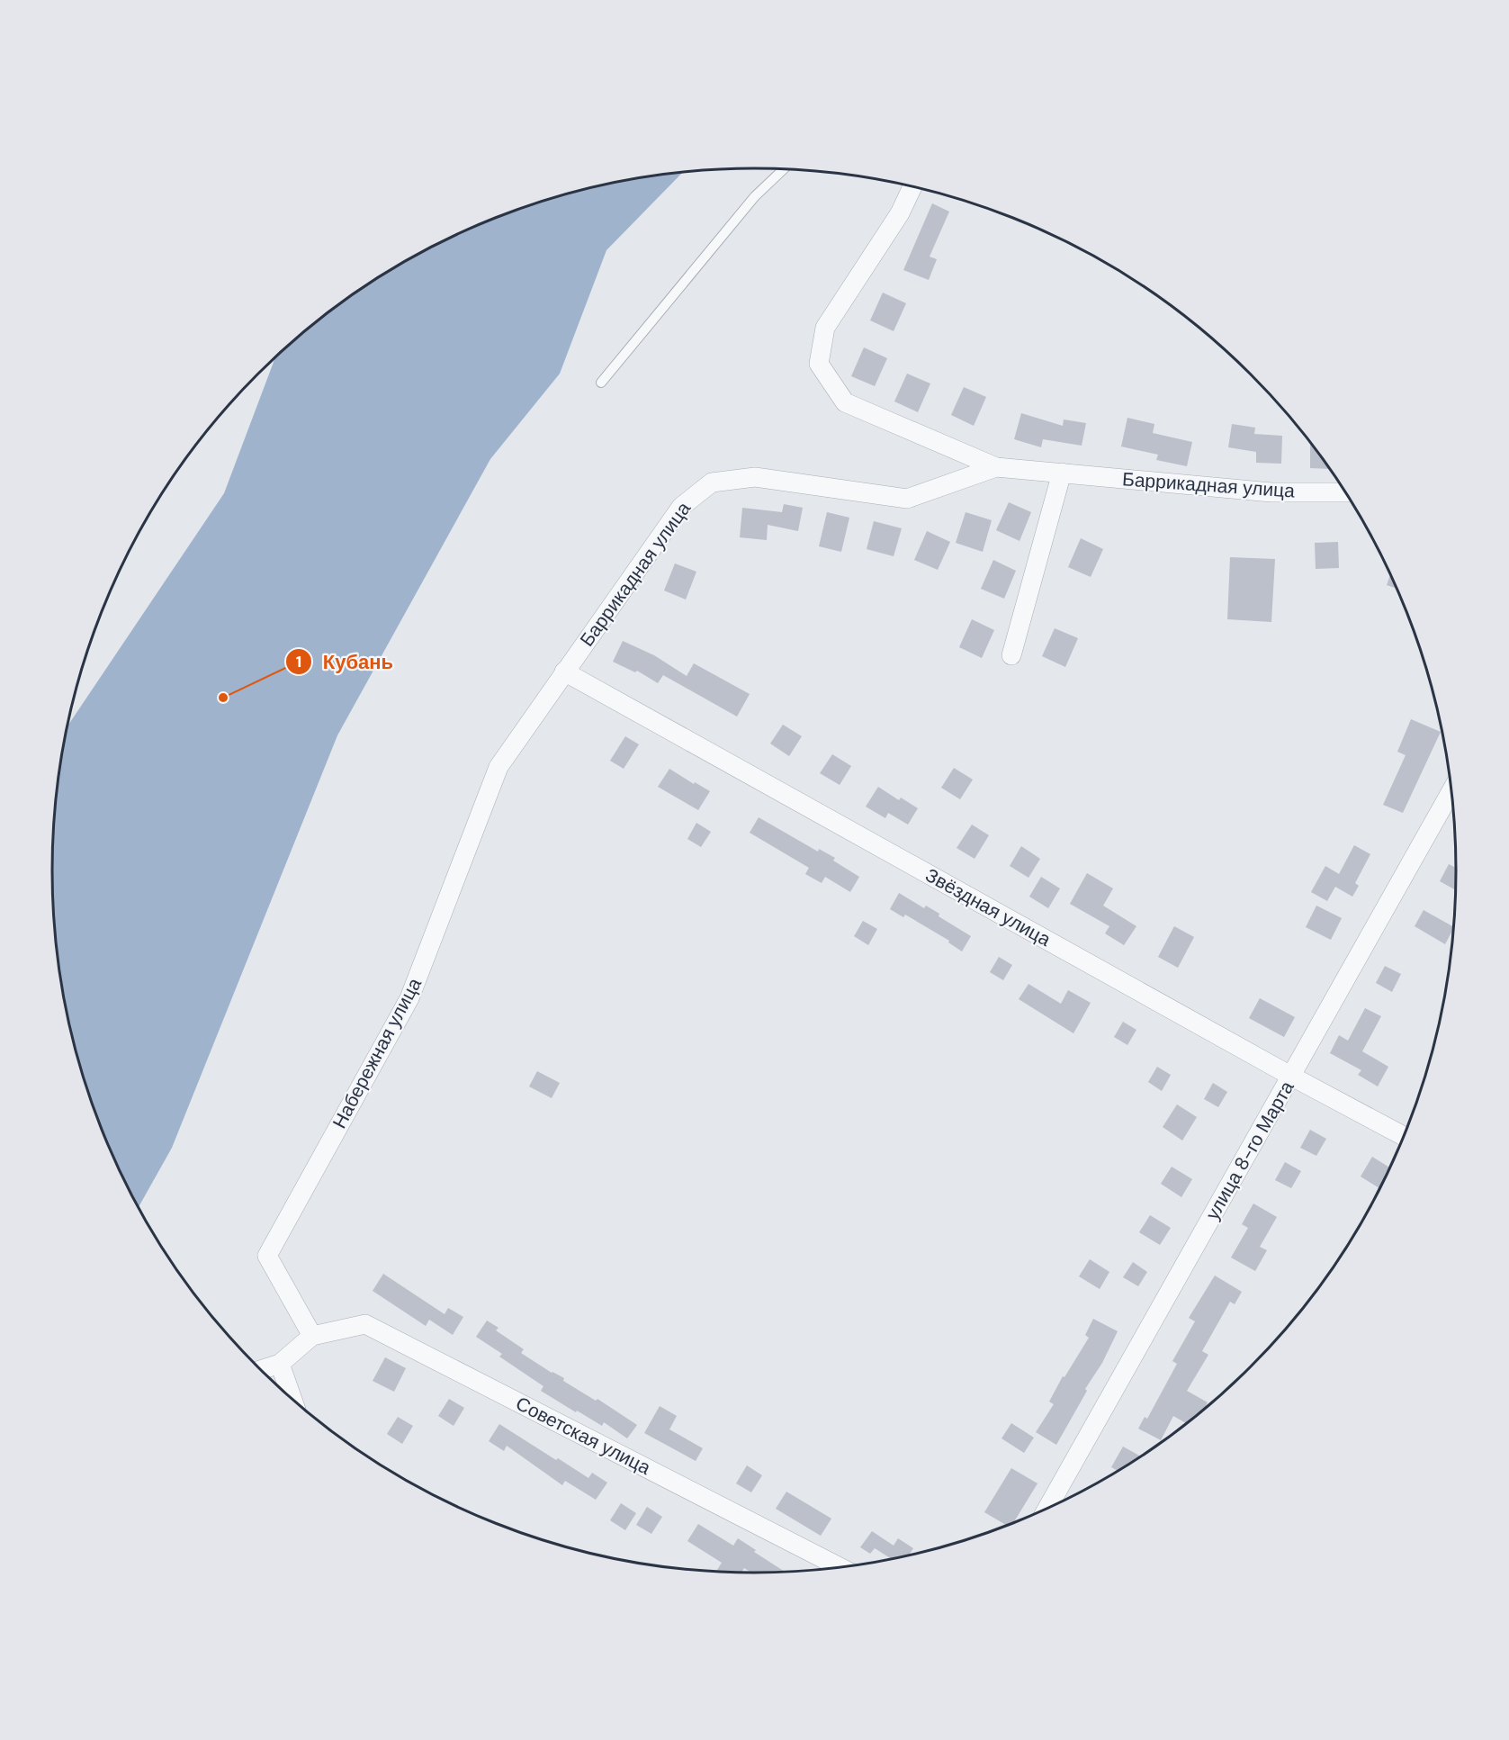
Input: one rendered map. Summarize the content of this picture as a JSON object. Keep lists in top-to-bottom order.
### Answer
{
  "streets": {
    "street": [
      "Баррикадная улица",
      "Звёздная улица",
      "Набережная улица",
      "улица 8-го Марта",
      "Советская улица"
    ]
  },
  "crossings": [
    ["Баррикадная улица", "Звёздная улица"],
    ["Баррикадная улица", "Набережная улица"],
    ["Звёздная улица", "Набережная улица"],
    ["Звёздная улица", "улица 8-го Марта"],
    ["Набережная улица", "Советская улица"]
  ],
  "places": ["Кубань"]
}
